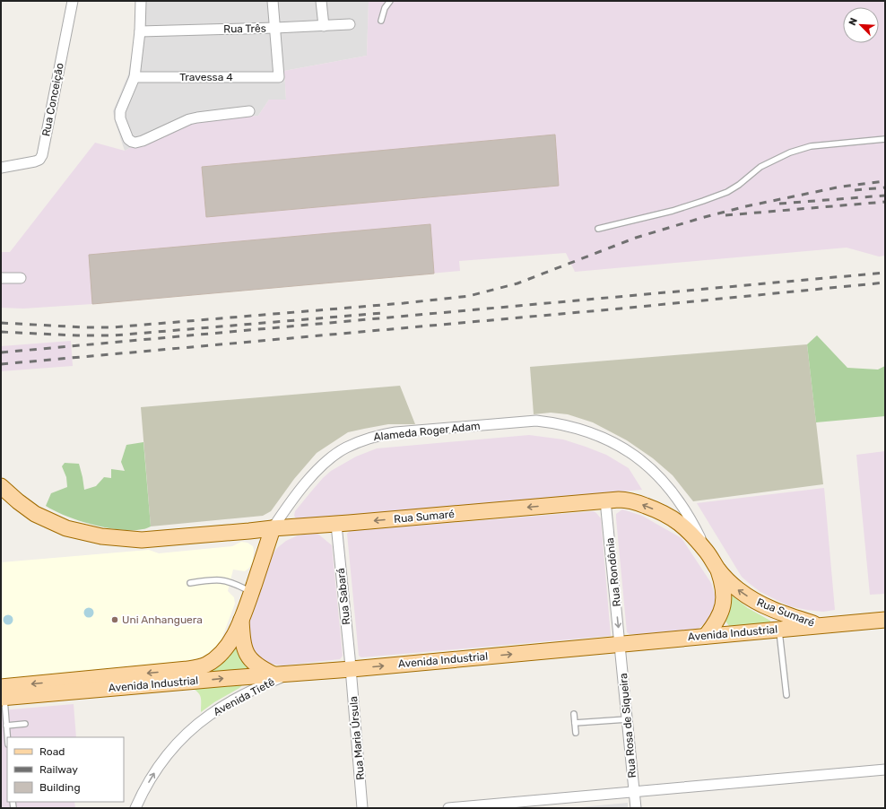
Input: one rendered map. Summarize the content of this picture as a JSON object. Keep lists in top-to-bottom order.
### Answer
{
  "streets": {
    "main road": ["Alameda Roger Adam", "Rua Sumaré", "Avenida Industrial"],
    "street": [
      "Rua Três",
      "Travessa 4",
      "Rua Conceição",
      "Rua Rondônia",
      "Rua Sabará",
      "Avenida Tietê",
      "Rua Rosa de Siqueira",
      "Rua Maria Úrsula"
    ]
  },
  "crossings": [
    ["Rua Três", "Travessa 4"],
    ["Alameda Roger Adam", "Rua Sumaré"],
    ["Alameda Roger Adam", "Avenida Industrial"],
    ["Rua Sumaré", "Rua Rondônia"],
    ["Rua Sumaré", "Rua Sabará"],
    ["Rua Sumaré", "Avenida Industrial"],
    ["Rua Rondônia", "Avenida Industrial"],
    ["Rua Rondônia", "Rua Rosa de Siqueira"],
    ["Rua Sabará", "Avenida Industrial"],
    ["Rua Sabará", "Rua Maria Úrsula"],
    ["Avenida Industrial", "Avenida Tietê"],
    ["Avenida Industrial", "Rua Rosa de Siqueira"],
    ["Avenida Industrial", "Rua Maria Úrsula"]
  ],
  "one_way": ["Rua Sumaré", "Rua Rondônia", "Avenida Tietê"],
  "places": ["Uni Anhanguera"],
  "legend": ["Road", "Railway", "Building"],
  "north": "top left"
}
